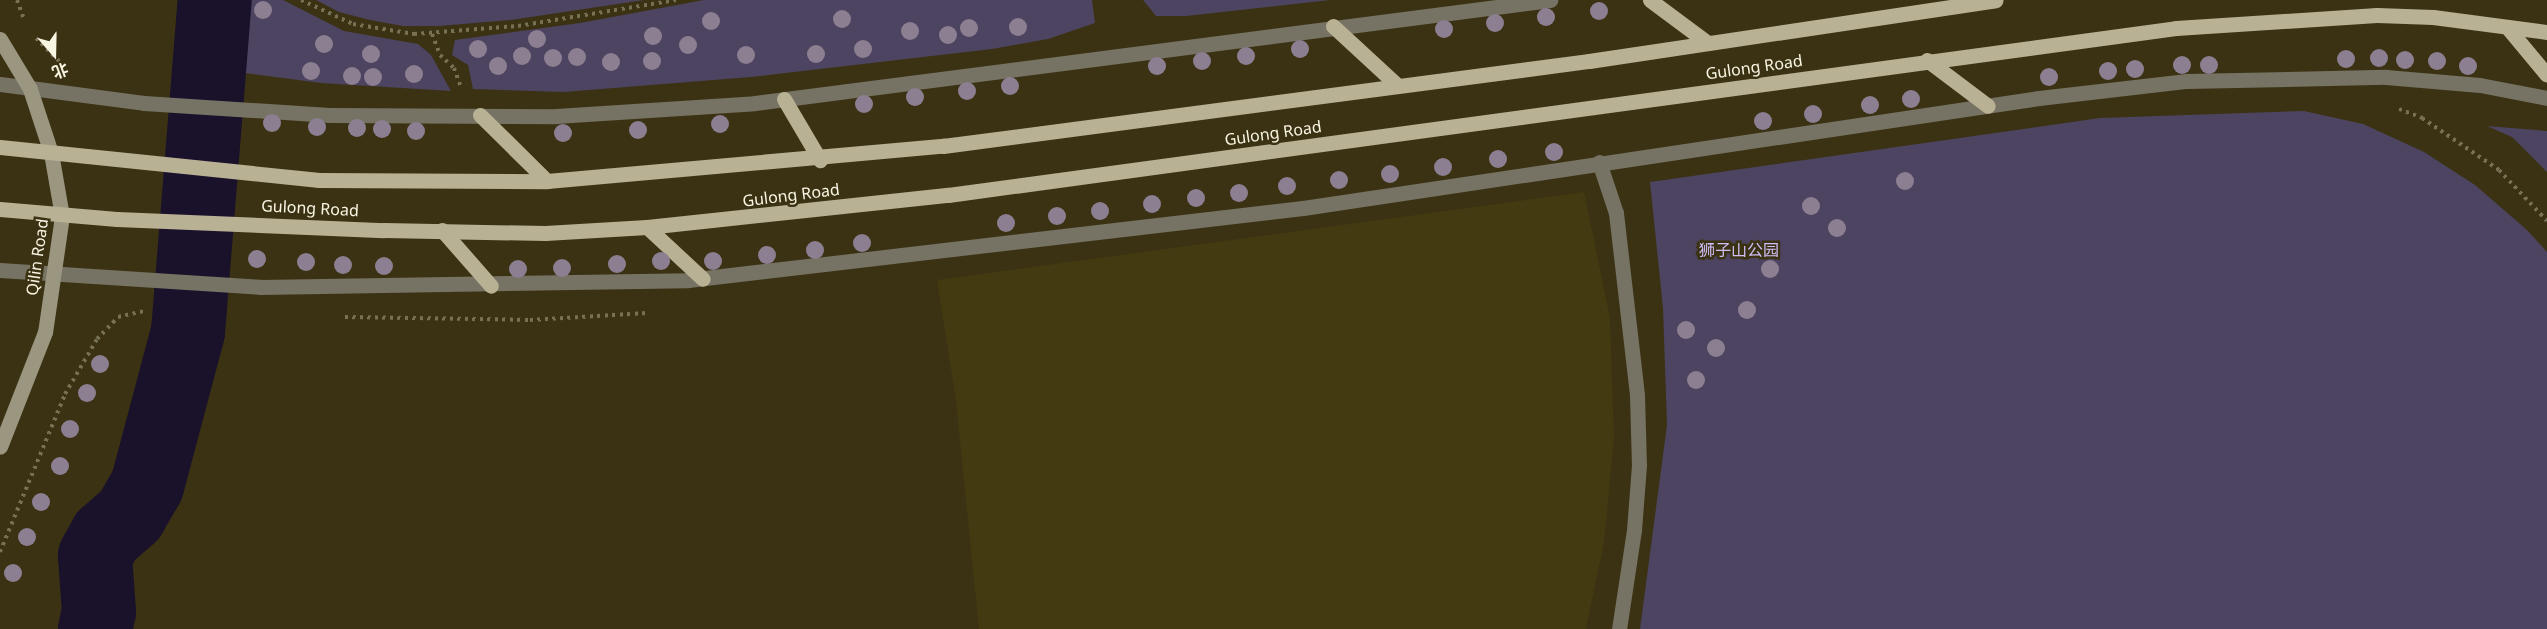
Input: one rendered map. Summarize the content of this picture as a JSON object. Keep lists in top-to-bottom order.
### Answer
{
  "streets": {
    "main road": ["Gulong Road", "Qilin Road"]
  },
  "crossings": [
    ["Gulong Road", "Qilin Road"]
  ],
  "parks": ["狮子山公园"],
  "north": "bottom"
}
